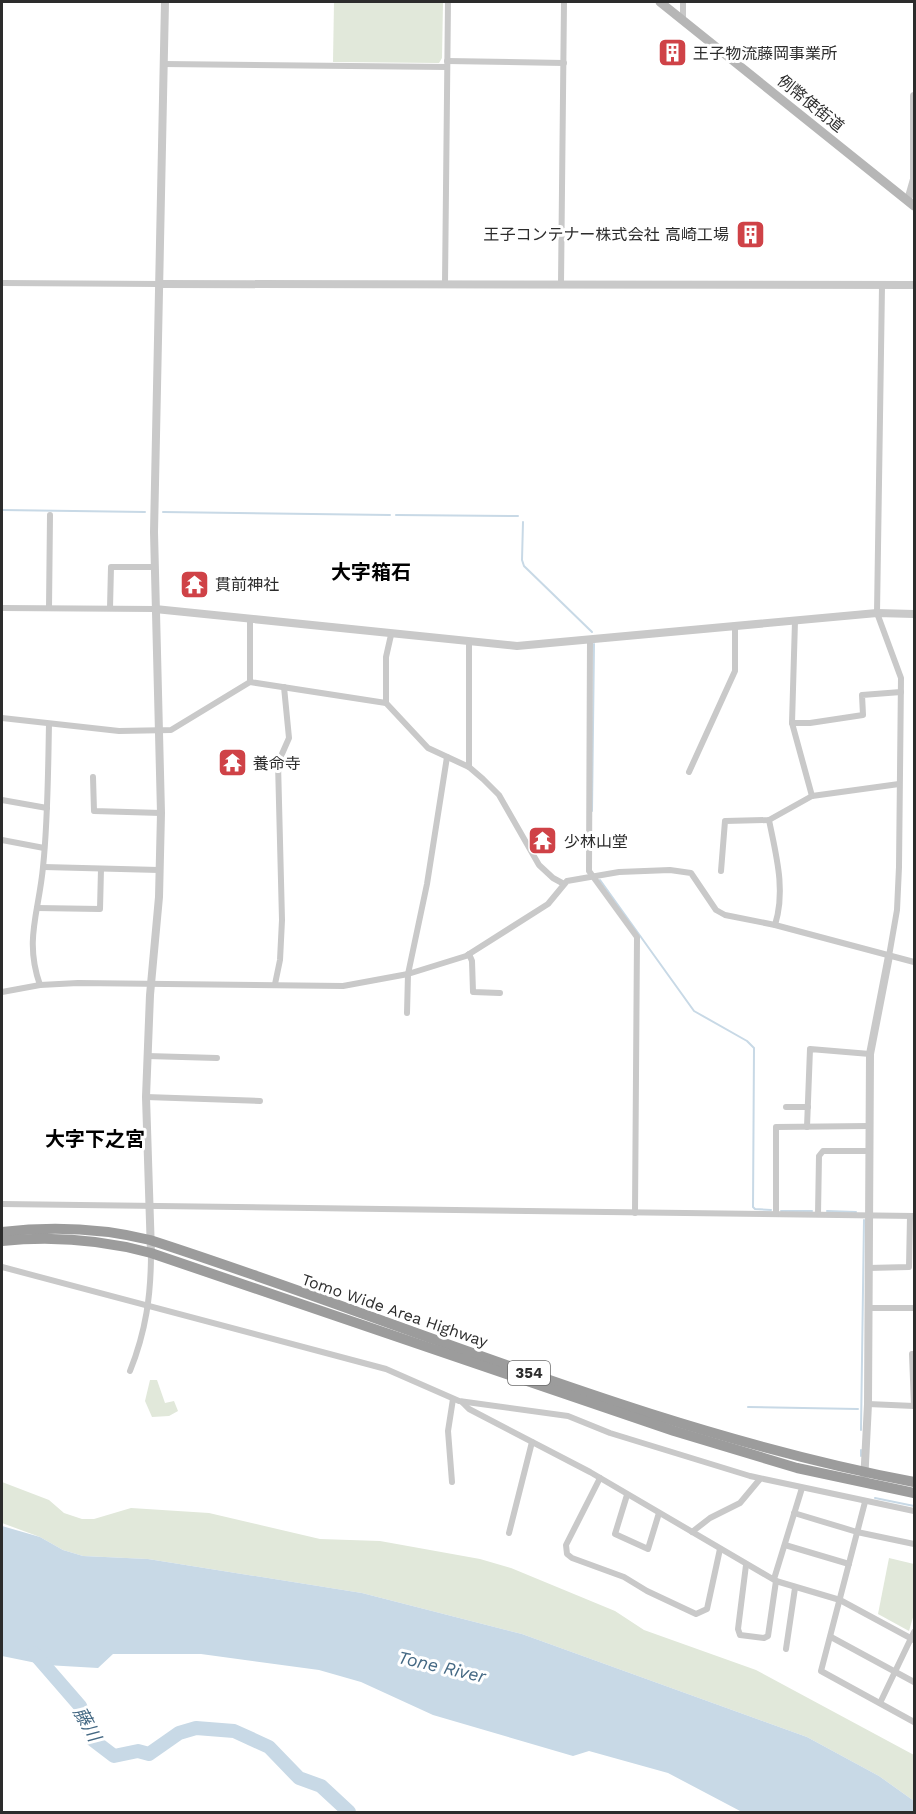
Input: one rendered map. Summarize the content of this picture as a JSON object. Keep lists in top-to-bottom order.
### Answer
{
  "streets": {
    "highway": ["Tomo Wide Area Highway", "354"],
    "main road": ["例幣使街道"]
  },
  "districts": ["大字箱石", "大字下之宮"],
  "water": ["Tone River", "藤川"],
  "places": {
    "building": ["王子物流藤岡事業所", "王子コンテナー株式会社 高崎工場"],
    "temple": ["貫前神社", "養命寺", "少林山堂"]
  }
}
